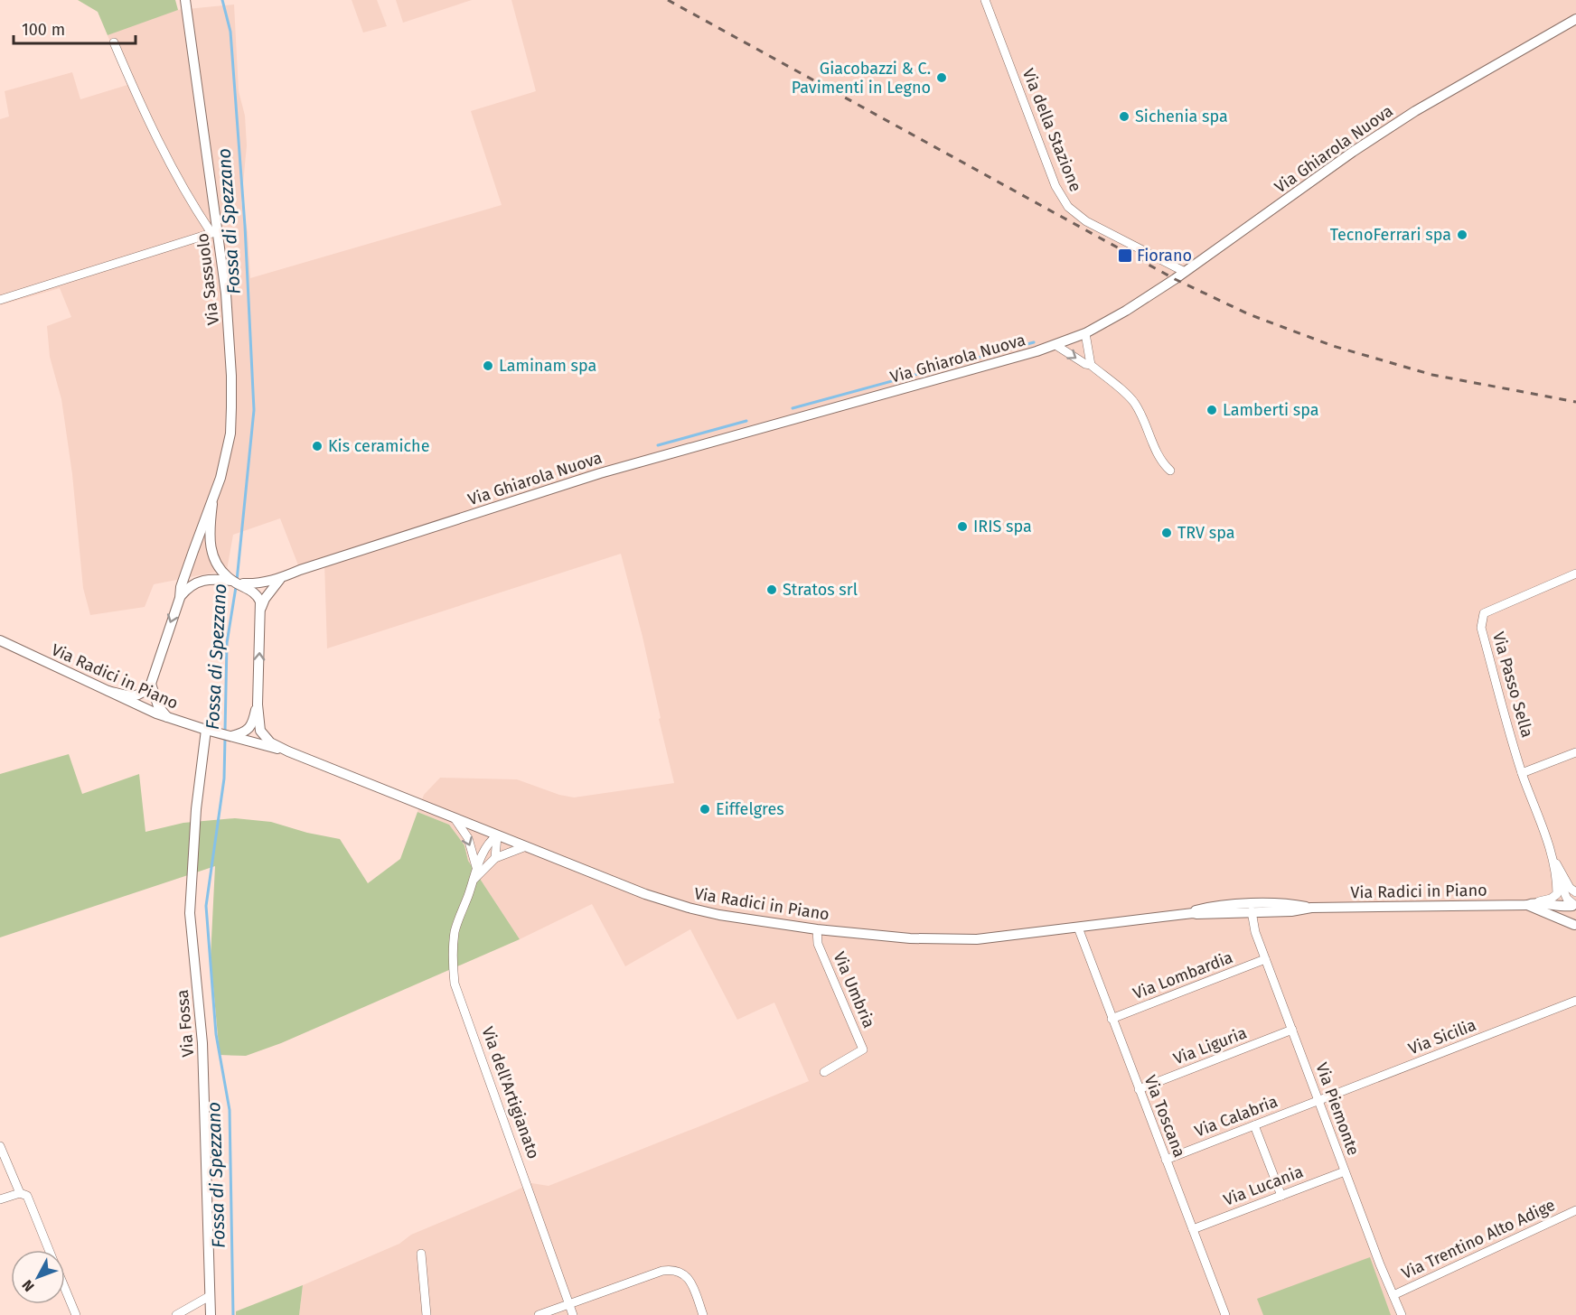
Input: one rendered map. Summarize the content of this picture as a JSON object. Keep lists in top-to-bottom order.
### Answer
{
  "streets": {
    "street": [
      "Via della Stazione",
      "Via Ghiarola Nuova",
      "Via Sassuolo",
      "Via Radici in Piano",
      "Via Passo Sella",
      "Via Lombardia",
      "Via Umbria",
      "Via Fossa",
      "Via Sicilia",
      "Via Liguria",
      "Via dell'Artigianato",
      "Via Piemonte",
      "Via Toscana",
      "Via Calabria",
      "Via Lucania",
      "Via Trentino Alto Adige"
    ]
  },
  "crossings": [
    ["Via della Stazione", "Via Ghiarola Nuova"],
    ["Via Ghiarola Nuova", "Via Sassuolo"],
    ["Via Ghiarola Nuova", "Via Radici in Piano"],
    ["Via Ghiarola Nuova", "Via Fossa"],
    ["Via Sassuolo", "Via Radici in Piano"],
    ["Via Sassuolo", "Via Fossa"],
    ["Via Radici in Piano", "Via Passo Sella"],
    ["Via Radici in Piano", "Via Umbria"],
    ["Via Radici in Piano", "Via Fossa"],
    ["Via Radici in Piano", "Via dell'Artigianato"],
    ["Via Radici in Piano", "Via Toscana"],
    ["Via Lombardia", "Via Piemonte"],
    ["Via Lombardia", "Via Toscana"],
    ["Via Sicilia", "Via Piemonte"],
    ["Via Sicilia", "Via Calabria"],
    ["Via Liguria", "Via Piemonte"],
    ["Via Liguria", "Via Toscana"],
    ["Via Piemonte", "Via Calabria"],
    ["Via Piemonte", "Via Lucania"],
    ["Via Piemonte", "Via Trentino Alto Adige"],
    ["Via Toscana", "Via Calabria"],
    ["Via Toscana", "Via Lucania"]
  ],
  "water": ["Fossa di Spezzano"],
  "places": {
    "other": [
      "Giacobazzi & C. Pavimenti in Legno",
      "Sichenia spa",
      "TecnoFerrari spa",
      "Laminam spa",
      "Lamberti spa",
      "Kis ceramiche",
      "IRIS spa",
      "TRV spa",
      "Stratos srl",
      "Eiffelgres"
    ],
    "transit": ["Fiorano"]
  },
  "scale_bar": "100 m",
  "north": "bottom left"
}
